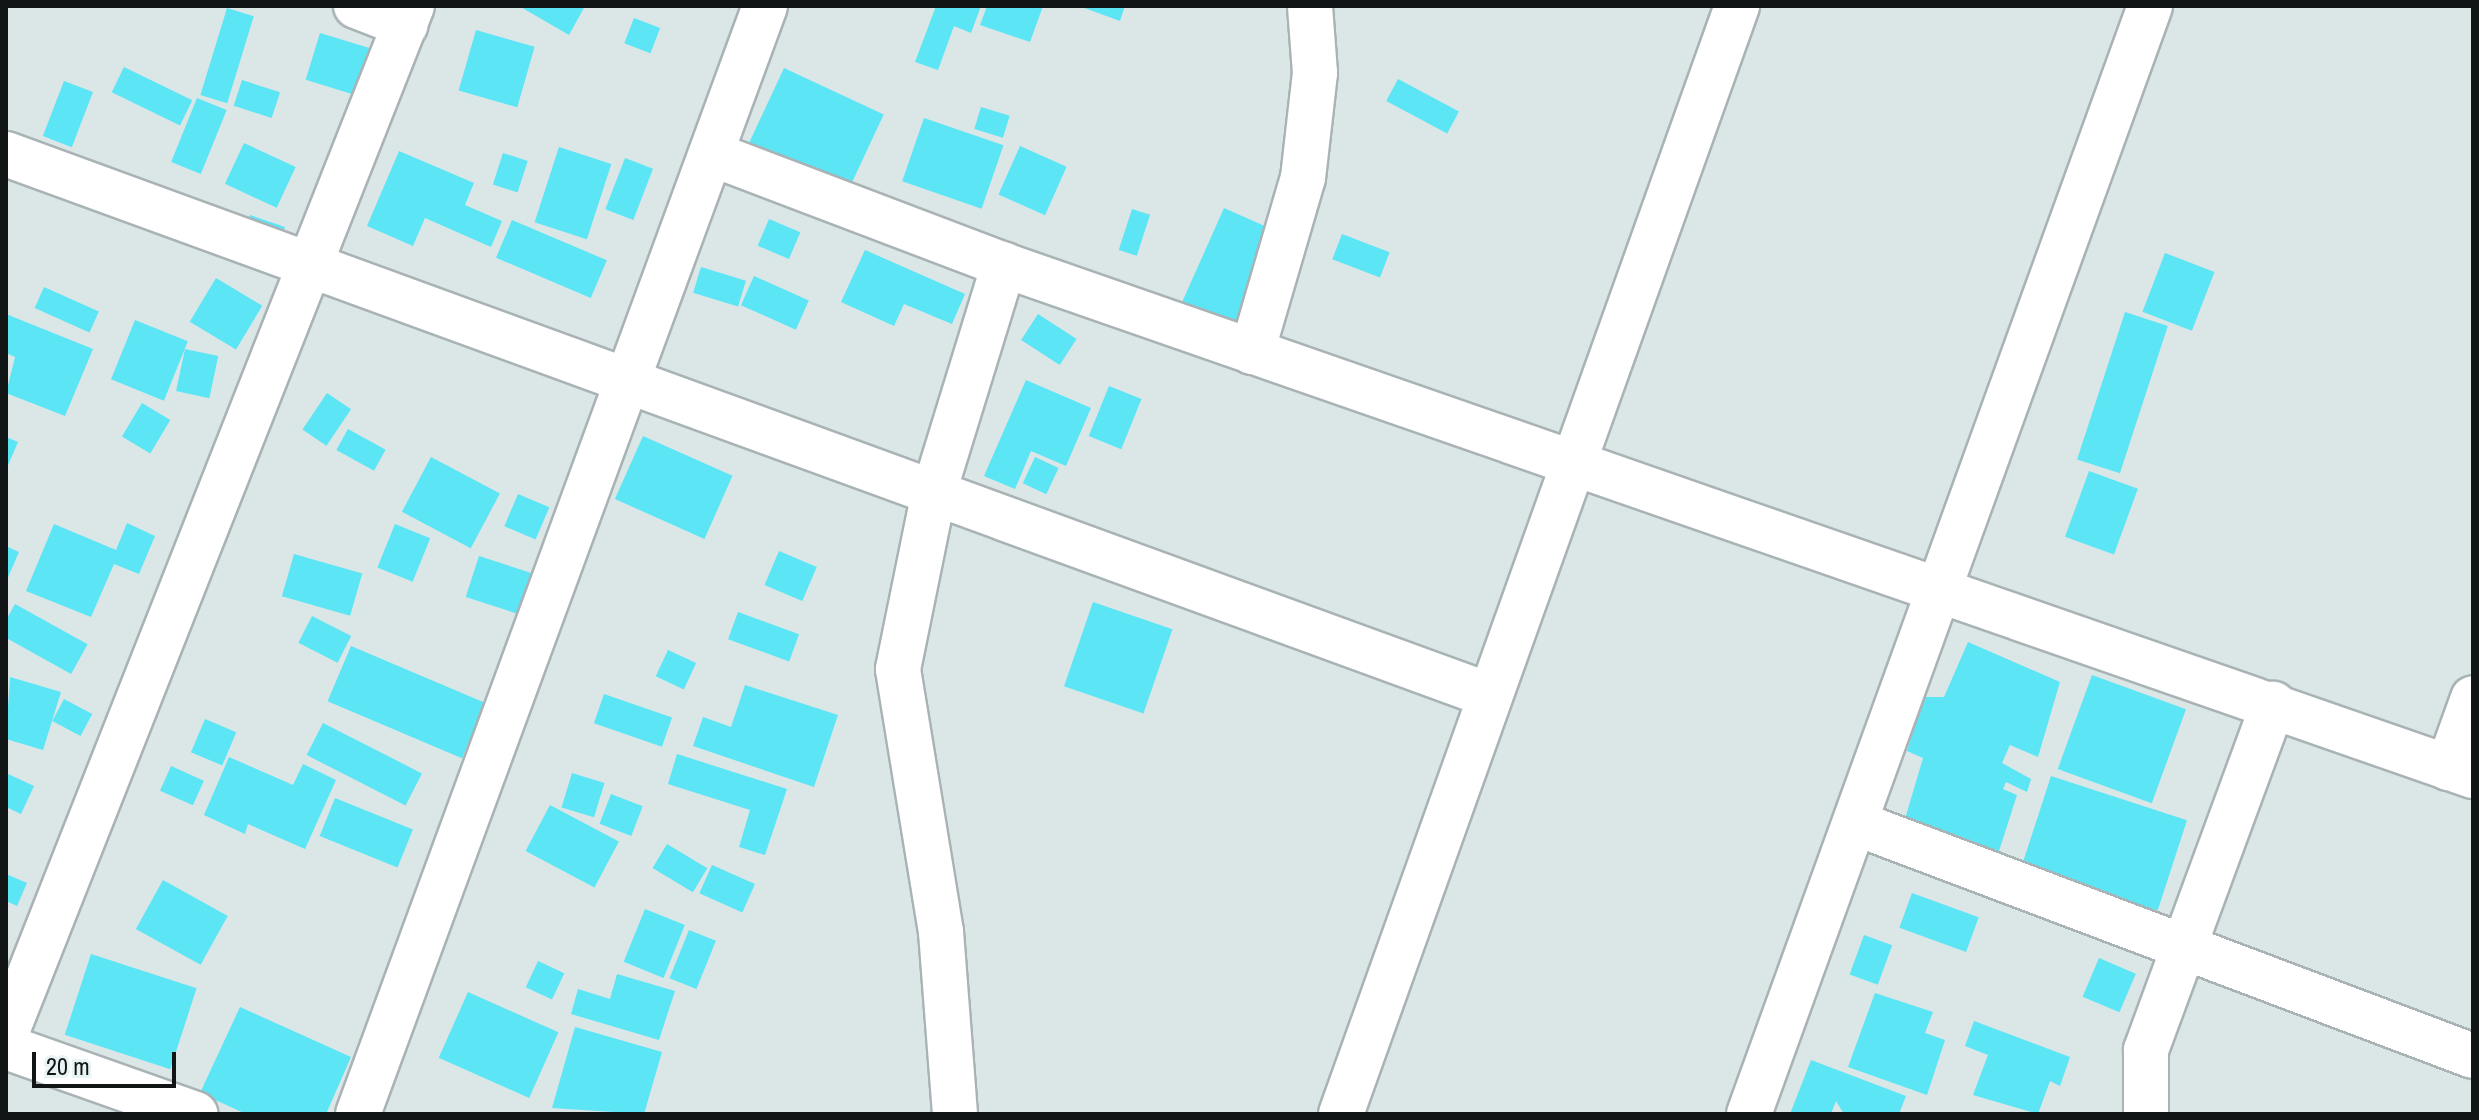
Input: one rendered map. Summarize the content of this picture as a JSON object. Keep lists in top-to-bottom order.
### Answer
{
  "scale_bar": "20 m"
}
